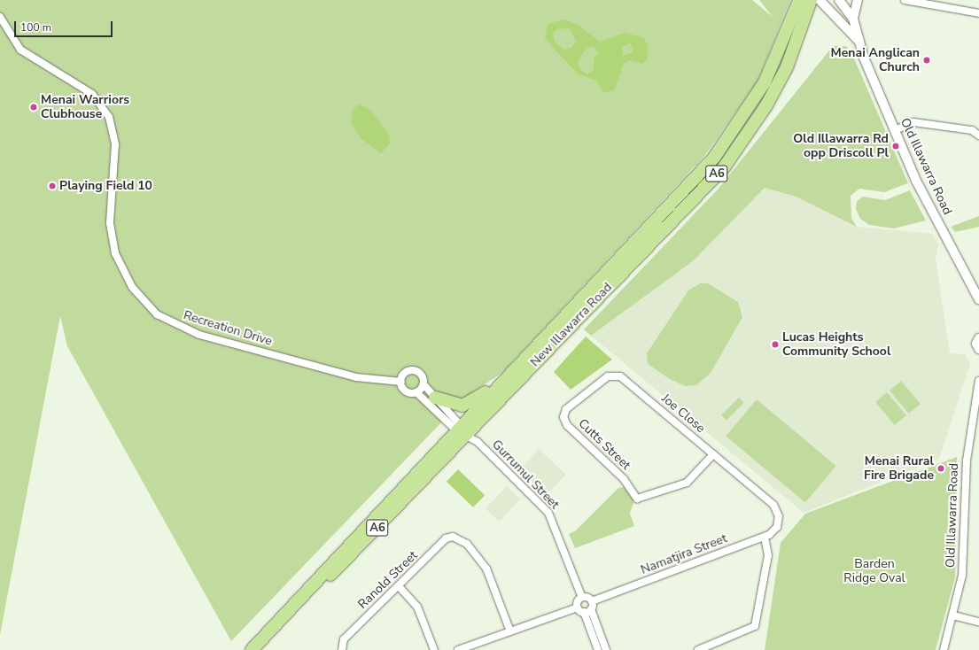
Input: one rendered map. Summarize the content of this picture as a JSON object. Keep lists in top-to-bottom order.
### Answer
{
  "streets": {
    "highway": ["A6", "New Illawarra Road"],
    "street": [
      "Old Illawarra Road",
      "Recreation Drive",
      "Joe Close",
      "Cutts Street",
      "Gurrumul Street",
      "Namatjira Street",
      "Ranold Street"
    ]
  },
  "crossings": [
    ["New Illawarra Road", "Gurrumul Street"],
    ["Joe Close", "Cutts Street"],
    ["Joe Close", "Namatjira Street"]
  ],
  "parks": ["Barden Ridge Oval"],
  "places": [
    "Menai Anglican Church",
    "Menai Warriors Clubhouse",
    "Old Illawarra Rd opp Driscoll Pl",
    "Playing Field 10",
    "Lucas Heights Community School",
    "Menai Rural Fire Brigade"
  ],
  "scale_bar": "100 m"
}
